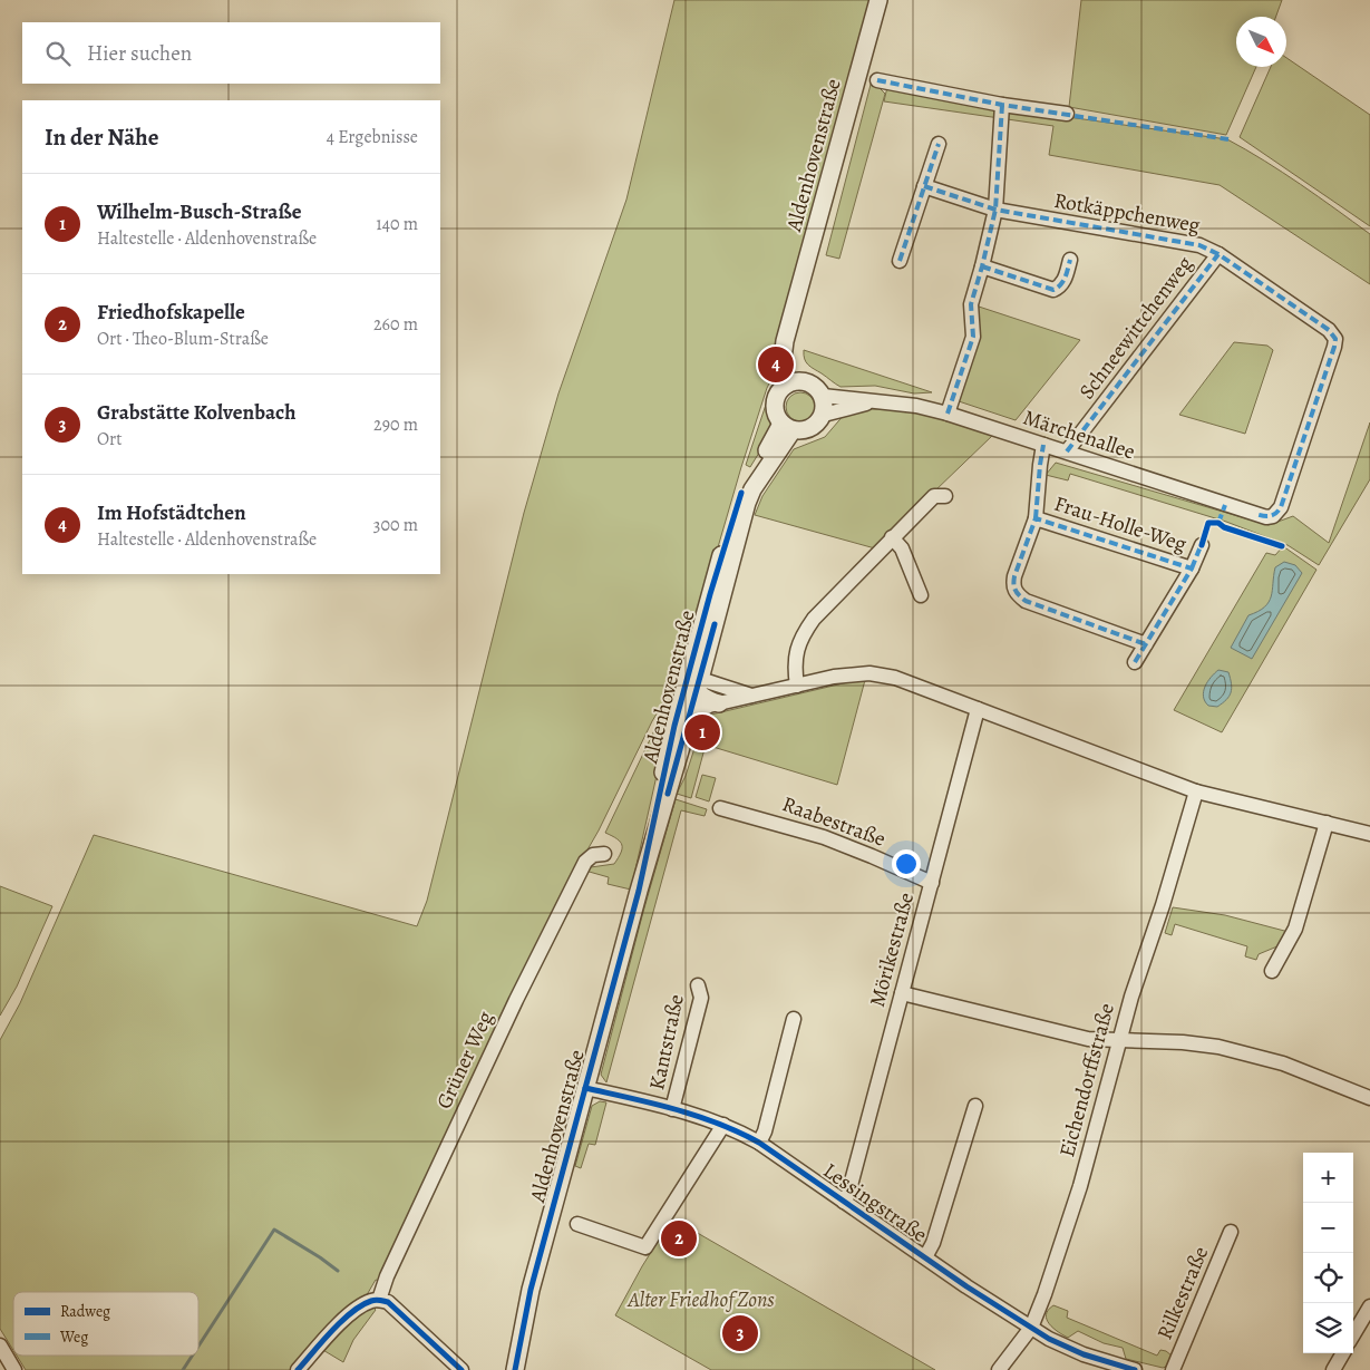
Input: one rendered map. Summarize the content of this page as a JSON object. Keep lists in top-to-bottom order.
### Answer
{
  "streets": {
    "street": [
      "Aldenhovenstraße",
      "Rotkäppchenweg",
      "Schneewittchenweg",
      "Märchenallee",
      "Frau-Holle-Weg",
      "Raabestraße",
      "Mörikestraße",
      "Kantstraße",
      "Grüner Weg",
      "Eichendorffstraße",
      "Lessingstraße",
      "Rilkestraße"
    ]
  },
  "crossings": [
    ["Aldenhovenstraße", "Märchenallee"],
    ["Aldenhovenstraße", "Lessingstraße"],
    ["Rotkäppchenweg", "Schneewittchenweg"],
    ["Rotkäppchenweg", "Märchenallee"],
    ["Schneewittchenweg", "Märchenallee"],
    ["Märchenallee", "Frau-Holle-Weg"],
    ["Raabestraße", "Mörikestraße"],
    ["Mörikestraße", "Lessingstraße"],
    ["Kantstraße", "Lessingstraße"],
    ["Eichendorffstraße", "Lessingstraße"]
  ],
  "parks": ["Alter Friedhof Zons"],
  "legend": ["Radweg", "Weg"],
  "north": "bottom right",
  "page": {
    "search": "Hier suchen",
    "heading": ["In der Nähe", "4 Ergebnisse"],
    "list": [
      {
        "mark": "1",
        "name": "Wilhelm-Busch-Straße",
        "note": "Haltestelle · Aldenhovenstraße",
        "value": "140 m"
      },
      {
        "mark": "2",
        "name": "Friedhofskapelle",
        "note": "Ort · Theo-Blum-Straße",
        "value": "260 m"
      },
      {
        "mark": "3",
        "name": "Grabstätte Kolvenbach",
        "note": "Ort",
        "value": "290 m"
      },
      {
        "mark": "4",
        "name": "Im Hofstädtchen",
        "note": "Haltestelle · Aldenhovenstraße",
        "value": "300 m"
      }
    ],
    "pins": [
      "4",
      "1",
      "2",
      "3"
    ],
    "map_buttons": ["+", "−"]
  }
}
